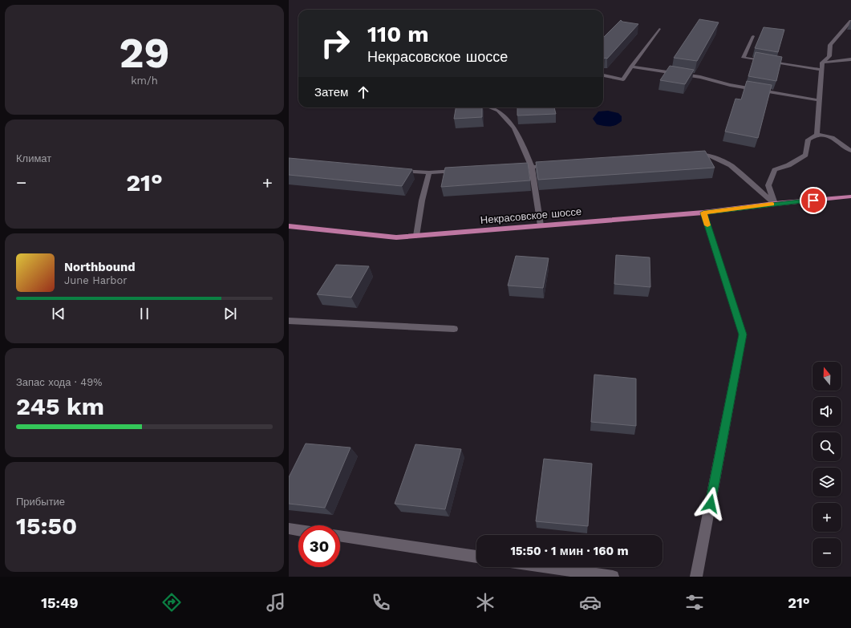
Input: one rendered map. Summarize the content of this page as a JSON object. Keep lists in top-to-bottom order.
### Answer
{
  "streets": {
    "main road": ["Некрасовское шоссе"]
  },
  "north": "top",
  "page": {
    "tile": [
      ["29", "km/h"],
      "Климат",
      ["Запас хода · 49%", "245 km"],
      ["Прибытие", "15:50"]
    ],
    "turn": ["110 m", "Некрасовское шоссе"],
    "then": "Затем",
    "heat": ["−", "21°", "+"],
    "song": ["Northbound", "June Harbor"],
    "map_buttons": ["+", "−"],
    "limit": "30",
    "trip": "15:50 · 1 мин · 160 m",
    "tabs": ["15:49", "21°"]
  }
}
